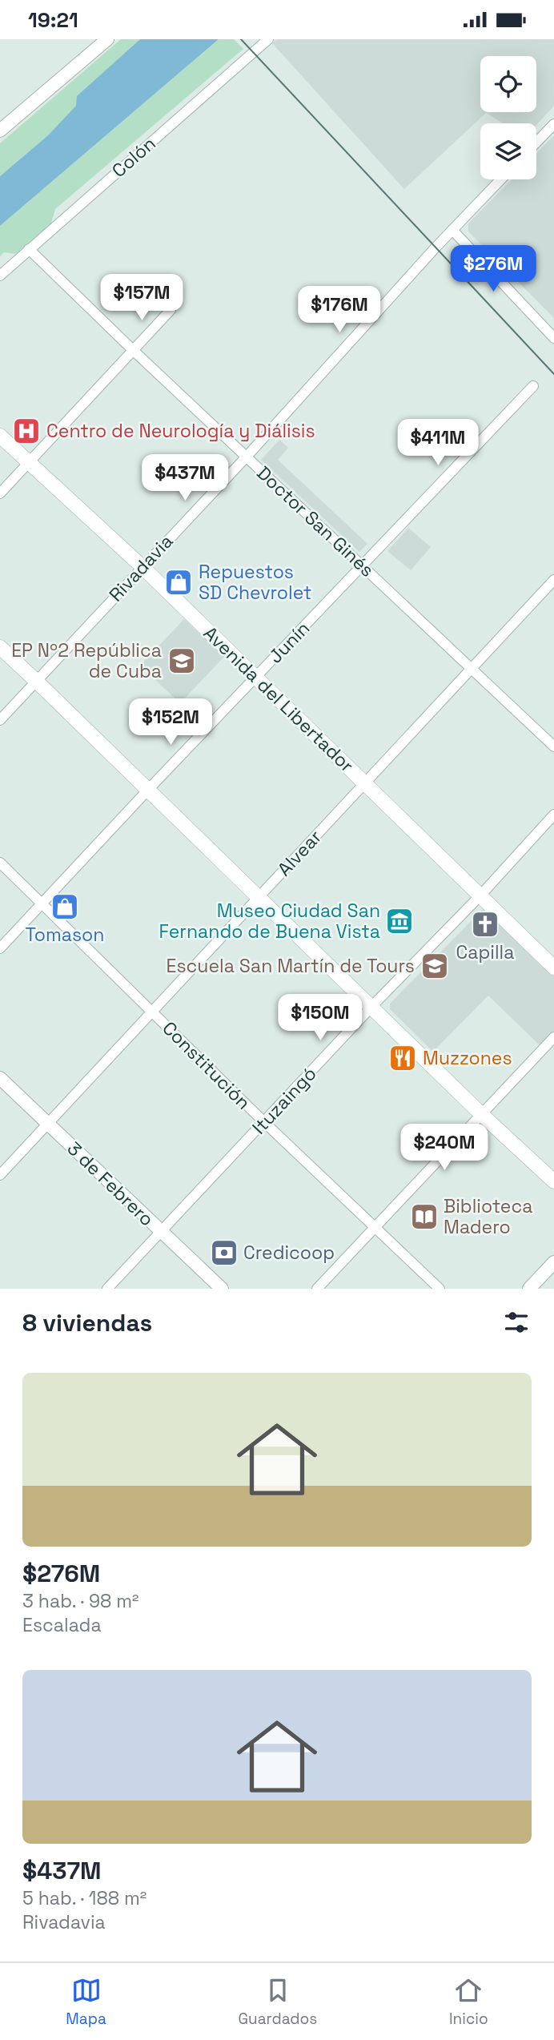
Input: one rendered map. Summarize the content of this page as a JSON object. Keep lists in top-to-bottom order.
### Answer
{
  "streets": {
    "main road": ["Avenida del Libertador"],
    "street": [
      "Colón",
      "Doctor San Ginés",
      "Rivadavia",
      "Junín",
      "Alvear",
      "Constitución",
      "Ituzaingó",
      "3 de Febrero"
    ]
  },
  "crossings": [
    ["Colón", "Doctor San Ginés"],
    ["Doctor San Ginés", "Rivadavia"],
    ["Doctor San Ginés", "Junín"],
    ["Doctor San Ginés", "Alvear"],
    ["Rivadavia", "Avenida del Libertador"],
    ["Junín", "Avenida del Libertador"],
    ["Junín", "Constitución"],
    ["Avenida del Libertador", "Alvear"],
    ["Avenida del Libertador", "Ituzaingó"],
    ["Alvear", "Constitución"],
    ["Alvear", "3 de Febrero"],
    ["Constitución", "Ituzaingó"],
    ["Ituzaingó", "3 de Febrero"]
  ],
  "places": {
    "hospital": ["Centro de Neurología y Diálisis"],
    "shop": ["Repuestos SD Chevrolet", "Tomason"],
    "school or university": ["EP Nº2 República de Cuba", "Escuela San Martín de Tours"],
    "museum": ["Museo Ciudad San Fernando de Buena Vista"],
    "church": ["Capilla"],
    "restaurant": ["Muzzones"],
    "library": ["Biblioteca Madero"],
    "bank": ["Credicoop"]
  },
  "page": {
    "status": "19:21",
    "price": [
      "$276M",
      "$157M",
      "$176M",
      "$411M",
      "$437M",
      "$152M",
      "$150M",
      "$240M"
    ],
    "heading": "8 viviendas",
    "list": [
      {
        "name": "$276M",
        "note": "3 hab. · 98 m² · Escalada"
      },
      {
        "name": "$437M",
        "note": "5 hab. · 188 m² · Rivadavia"
      }
    ],
    "tabs": ["Mapa", "Guardados", "Inicio"]
  }
}
